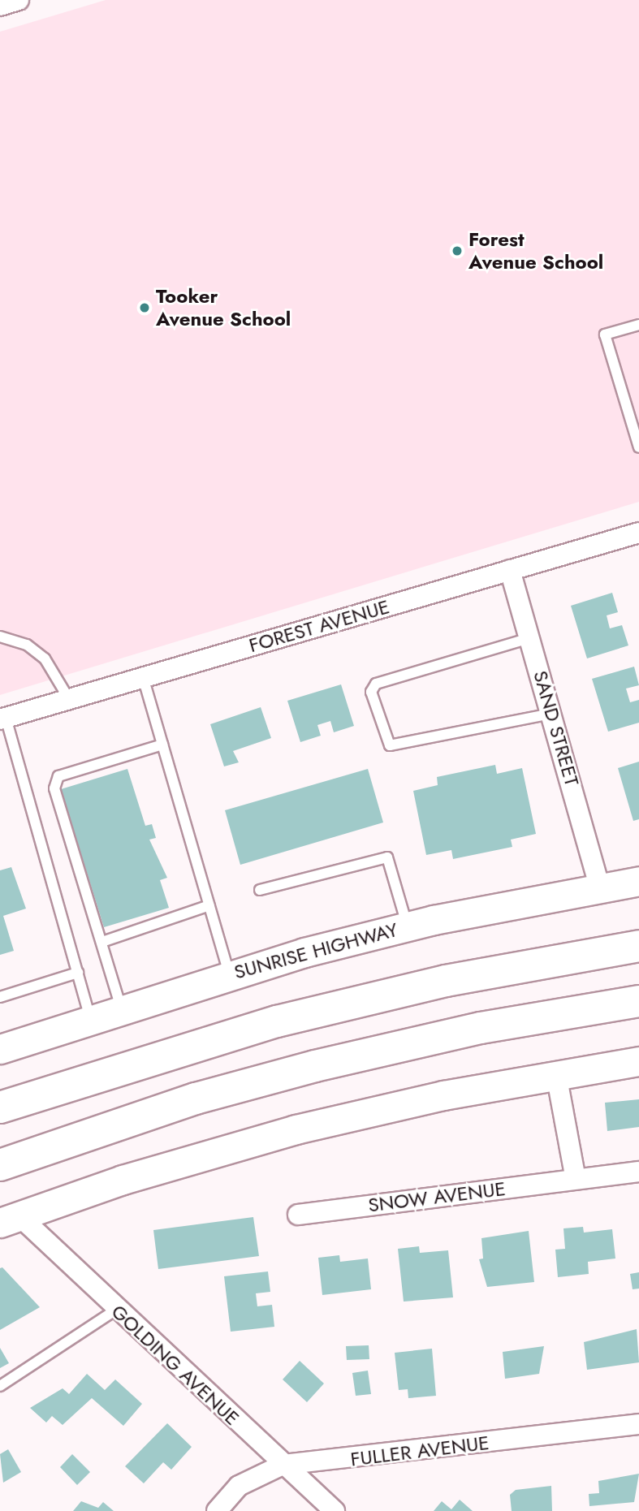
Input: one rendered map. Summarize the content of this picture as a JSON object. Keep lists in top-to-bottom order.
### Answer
{
  "streets": {
    "main road": ["SUNRISE HIGHWAY"],
    "street": [
      "FOREST AVENUE",
      "SAND STREET",
      "SNOW AVENUE",
      "GOLDING AVENUE",
      "FULLER AVENUE"
    ]
  },
  "crossings": [
    ["FOREST AVENUE", "SAND STREET"],
    ["SAND STREET", "SUNRISE HIGHWAY"],
    ["GOLDING AVENUE", "FULLER AVENUE"]
  ],
  "places": ["Forest Avenue School", "Tooker Avenue School"]
}
